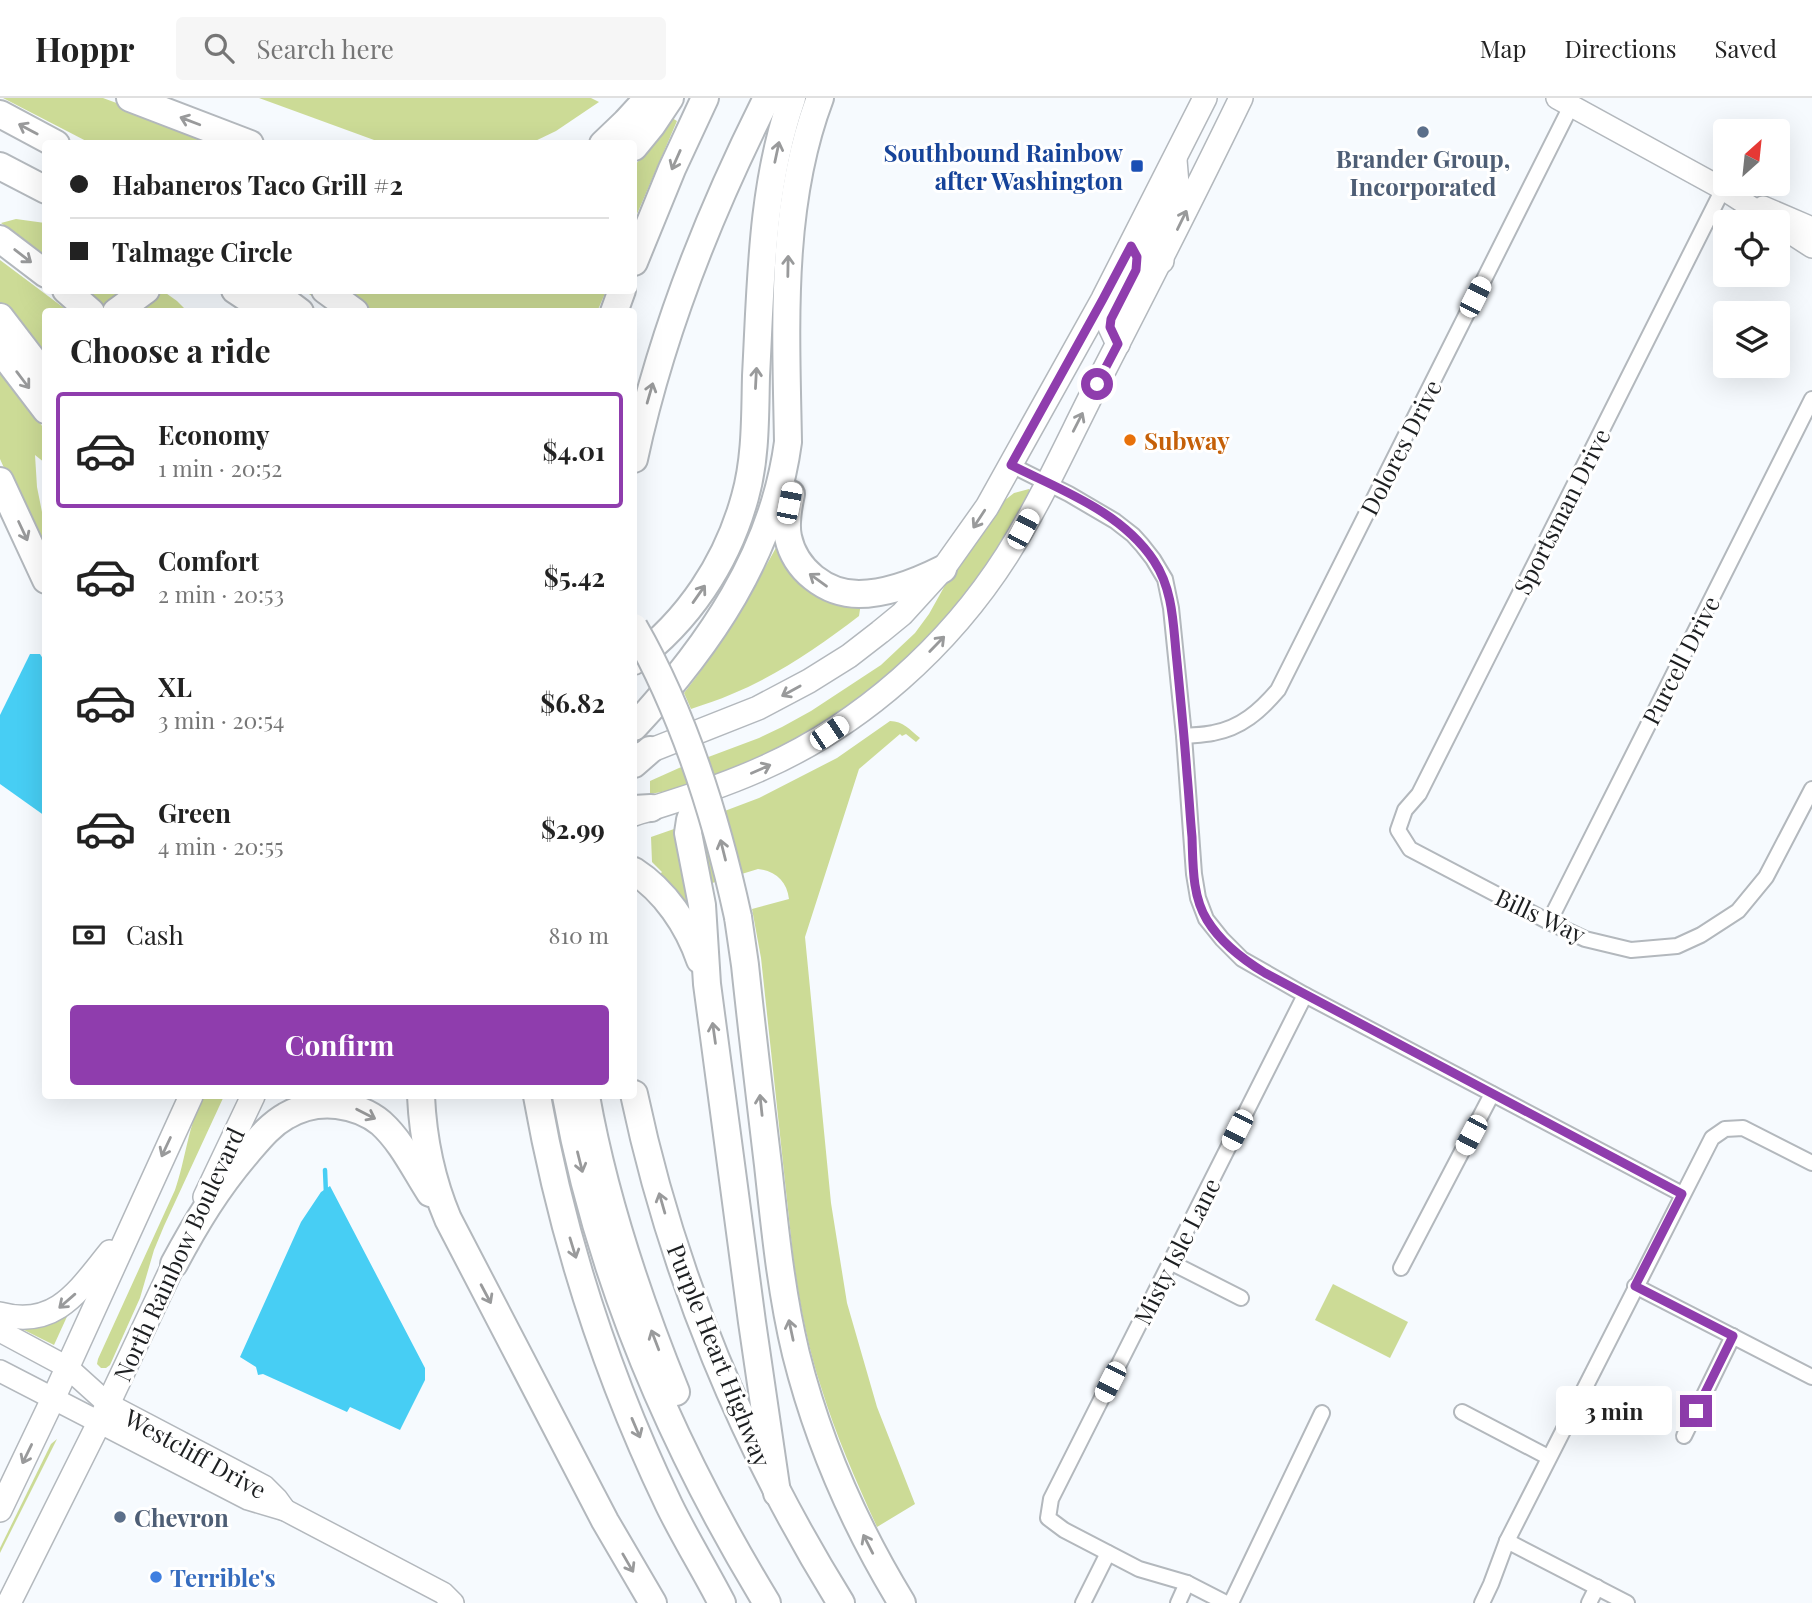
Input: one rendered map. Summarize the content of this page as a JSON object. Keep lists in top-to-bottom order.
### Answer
{
  "streets": {
    "highway": ["Purple Heart Highway"],
    "main road": ["North Rainbow Boulevard", "Westcliff Drive"],
    "street": [
      "Dolores Drive",
      "Sportsman Drive",
      "Purcell Drive",
      "Bills Way",
      "Misty Isle Lane"
    ]
  },
  "crossings": [
    ["Sportsman Drive", "Bills Way"],
    ["Purcell Drive", "Bills Way"],
    ["North Rainbow Boulevard", "Westcliff Drive"]
  ],
  "places": {
    "other": [
      "Brander Group, Incorporated",
      "Subway",
      "Chevron",
      "Terrible's"
    ],
    "transit": ["Southbound Rainbow after Washington"]
  },
  "north": "top right",
  "page": {
    "header": "Hoppr",
    "search": "Search here",
    "nav": ["Map", "Directions", "Saved"],
    "banner": ["Habaneros Taco Grill #2", "Talmage Circle"],
    "heading": "Choose a ride",
    "list": [
      {
        "name": "Economy",
        "note": "1 min · 20:52",
        "value": "$4.01"
      },
      {
        "name": "Comfort",
        "note": "2 min · 20:53",
        "value": "$5.42"
      },
      {
        "name": "XL",
        "note": "3 min · 20:54",
        "value": "$6.82"
      },
      {
        "name": "Green",
        "note": "4 min · 20:55",
        "value": "$2.99"
      }
    ],
    "pay": ["Cash", "810 m"],
    "buttons": "Confirm",
    "bubble": "3 min"
  }
}
